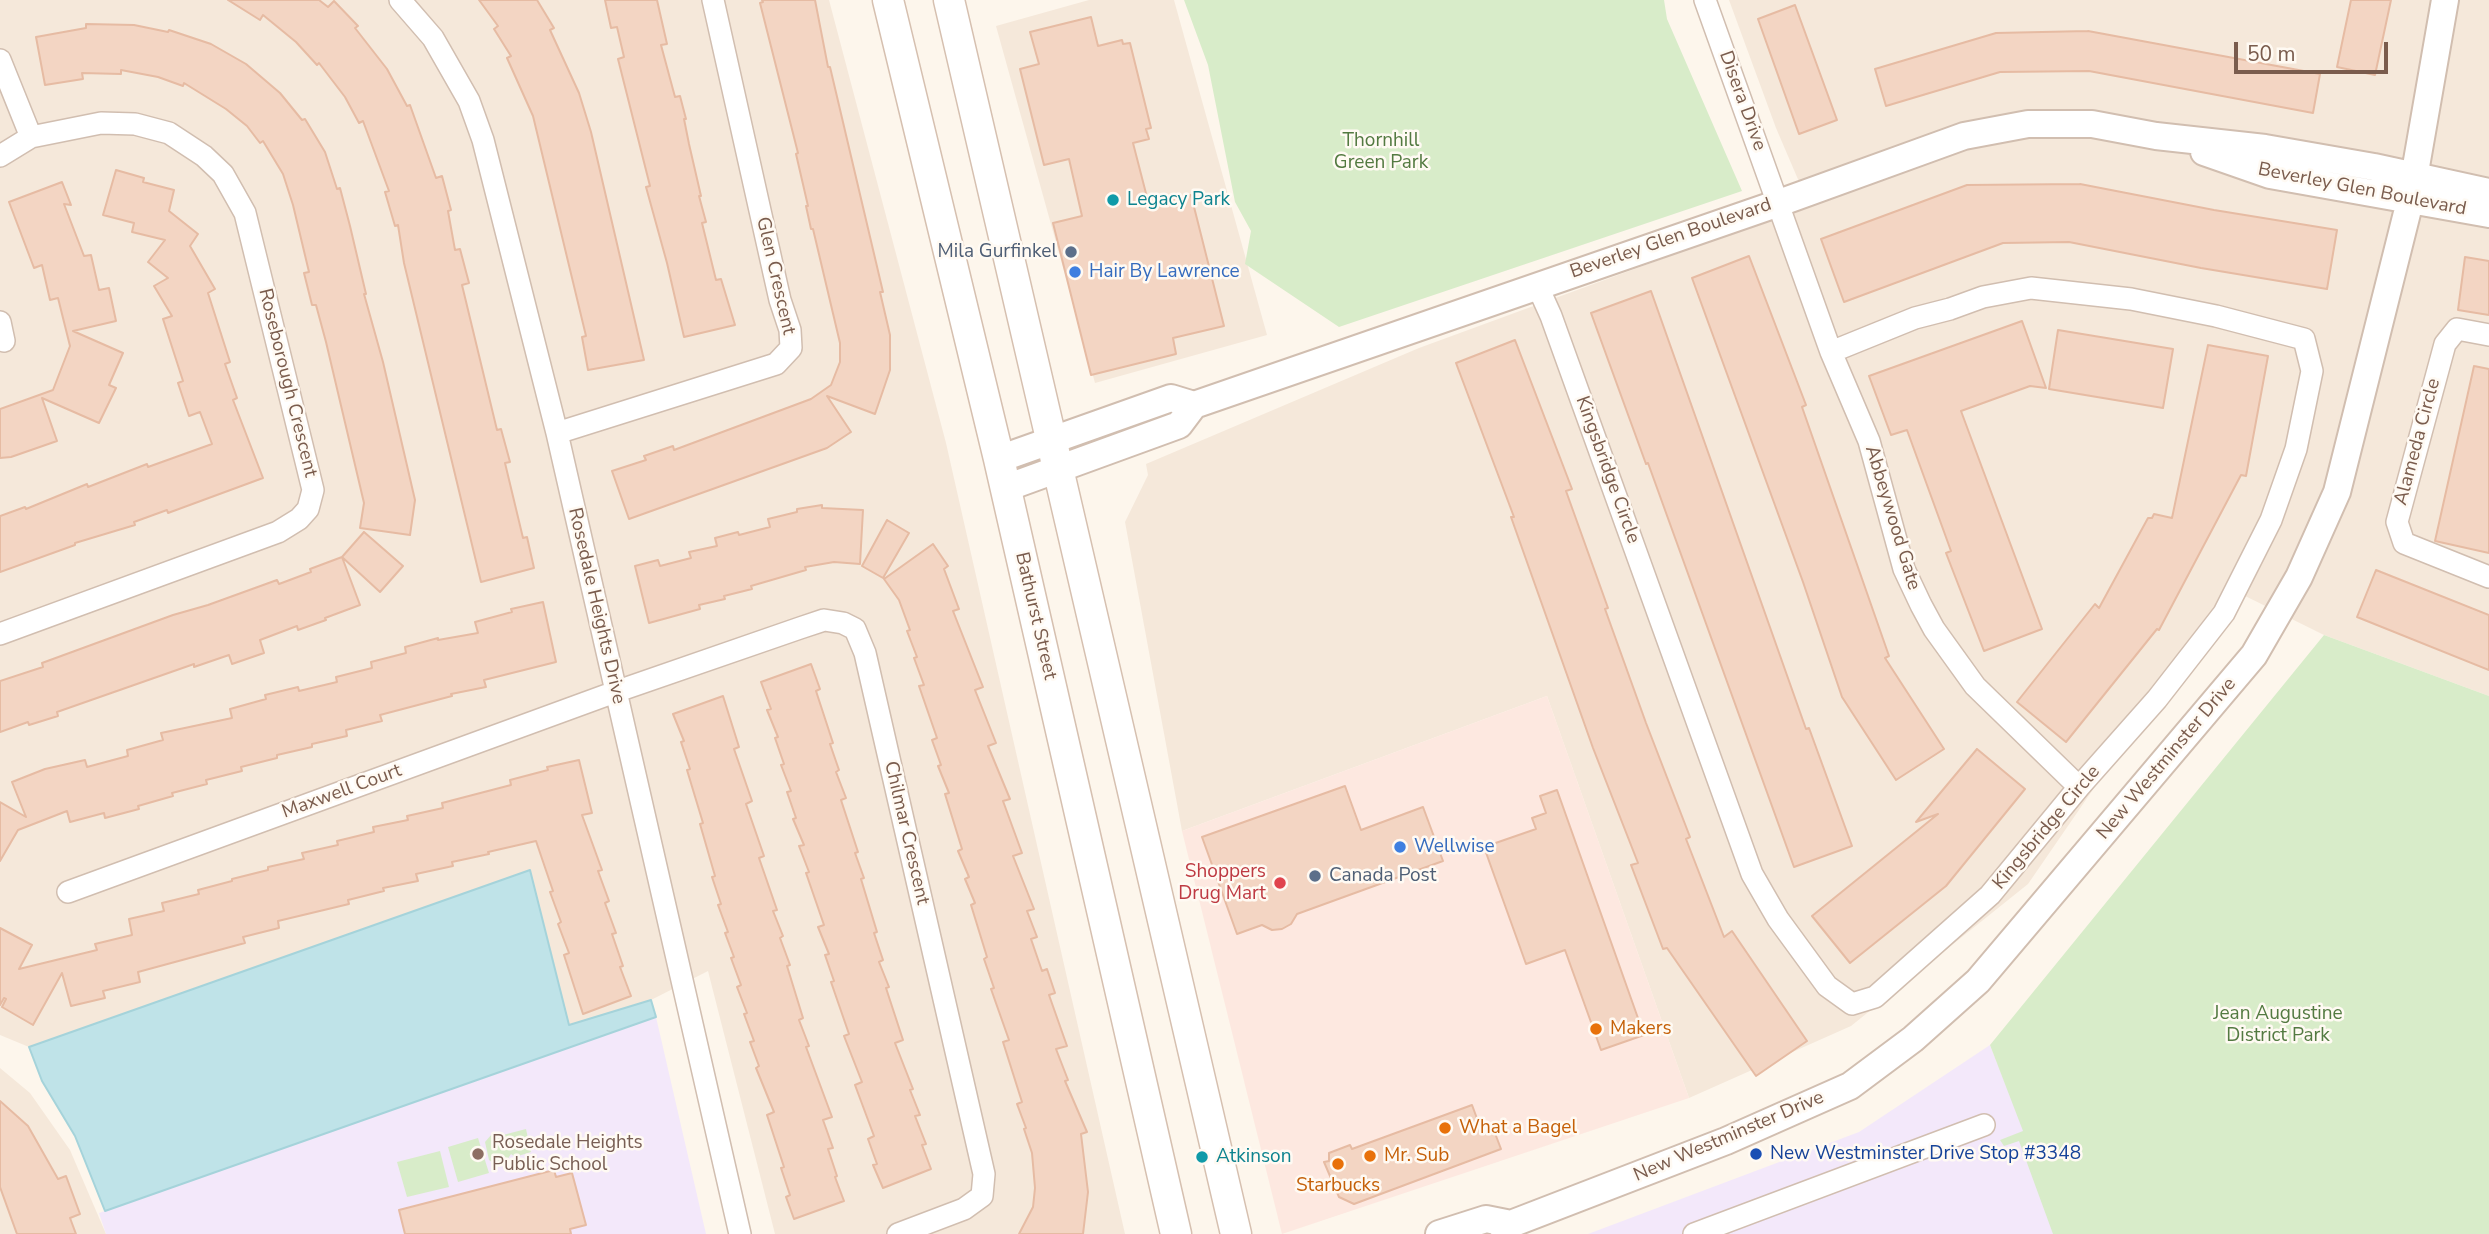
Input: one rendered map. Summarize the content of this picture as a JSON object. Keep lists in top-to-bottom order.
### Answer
{
  "streets": {
    "main road": ["Bathurst Street"],
    "street": [
      "Disera Drive",
      "Beverley Glen Boulevard",
      "Glen Crescent",
      "Roseborough Crescent",
      "Alameda Circle",
      "Kingsbridge Circle",
      "Abbeywood Gate",
      "Rosedale Heights Drive",
      "New Westminster Drive",
      "Maxwell Court",
      "Chilmar Crescent"
    ]
  },
  "crossings": [
    ["Disera Drive", "Beverley Glen Boulevard"],
    ["Disera Drive", "Abbeywood Gate"],
    ["Beverley Glen Boulevard", "Kingsbridge Circle"],
    ["Beverley Glen Boulevard", "Abbeywood Gate"],
    ["Beverley Glen Boulevard", "Bathurst Street"],
    ["Beverley Glen Boulevard", "New Westminster Drive"],
    ["Glen Crescent", "Rosedale Heights Drive"],
    ["Kingsbridge Circle", "Abbeywood Gate"],
    ["Rosedale Heights Drive", "Maxwell Court"],
    ["Rosedale Heights Drive", "Chilmar Crescent"],
    ["Maxwell Court", "Chilmar Crescent"]
  ],
  "parks": ["Thornhill Green Park", "Jean Augustine District Park"],
  "places": [
    "Legacy Park",
    "Mila Gurfinkel",
    "Hair By Lawrence",
    "Wellwise",
    "Canada Post",
    "Shoppers Drug Mart",
    "Makers",
    "What a Bagel",
    "Rosedale Heights Public School",
    "New Westminster Drive Stop #3348",
    "Mr. Sub",
    "Atkinson",
    "Starbucks"
  ],
  "scale_bar": "50 m"
}
